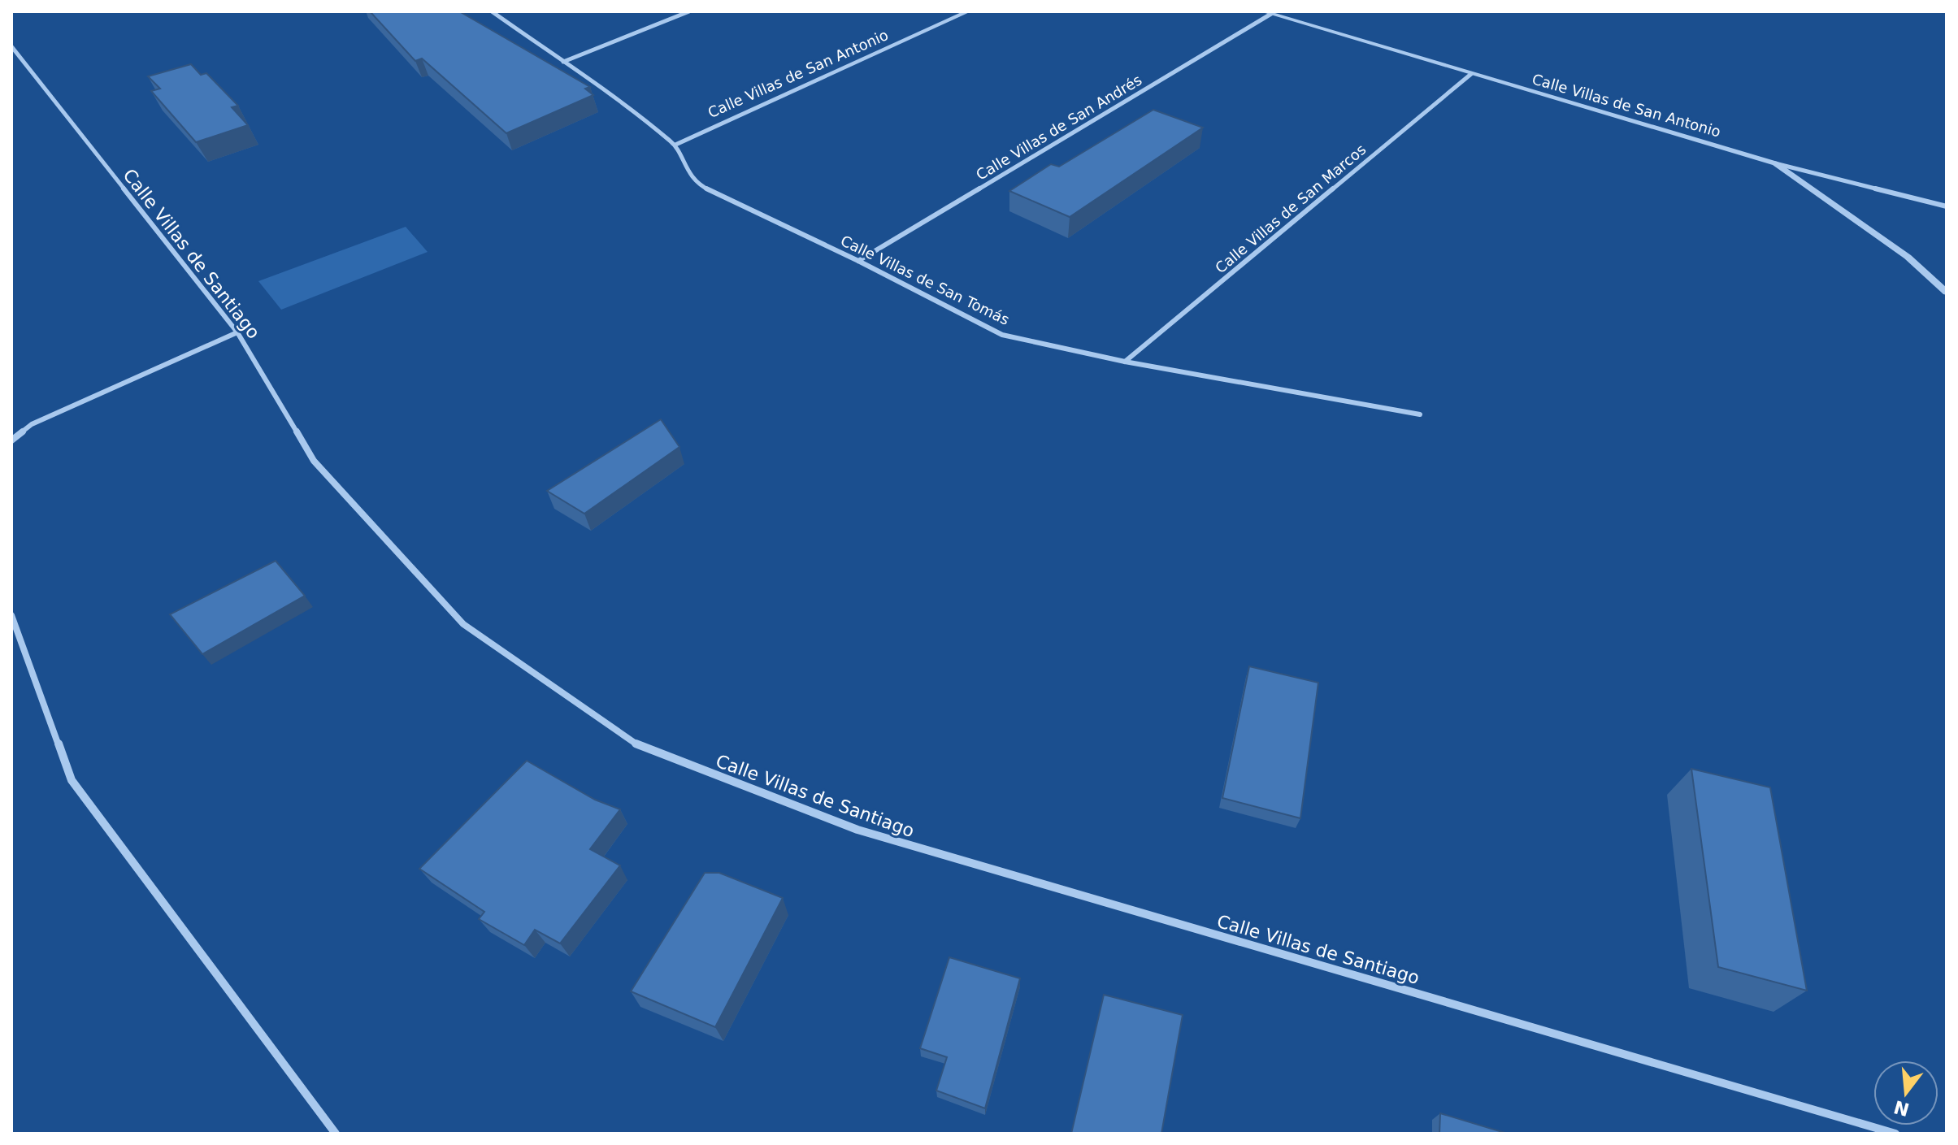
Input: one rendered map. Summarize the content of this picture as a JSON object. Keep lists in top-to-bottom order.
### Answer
{
  "streets": {
    "street": [
      "Calle Villas de San Antonio",
      "Calle Villas de San Andrés",
      "Calle Villas de San Marcos",
      "Calle Villas de Santiago",
      "Calle Villas de San Tomás"
    ]
  },
  "crossings": [
    ["Calle Villas de San Antonio", "Calle Villas de San Andrés"],
    ["Calle Villas de San Antonio", "Calle Villas de San Marcos"],
    ["Calle Villas de San Antonio", "Calle Villas de San Tomás"],
    ["Calle Villas de San Andrés", "Calle Villas de San Tomás"],
    ["Calle Villas de San Marcos", "Calle Villas de San Tomás"]
  ],
  "north": "bottom"
}
